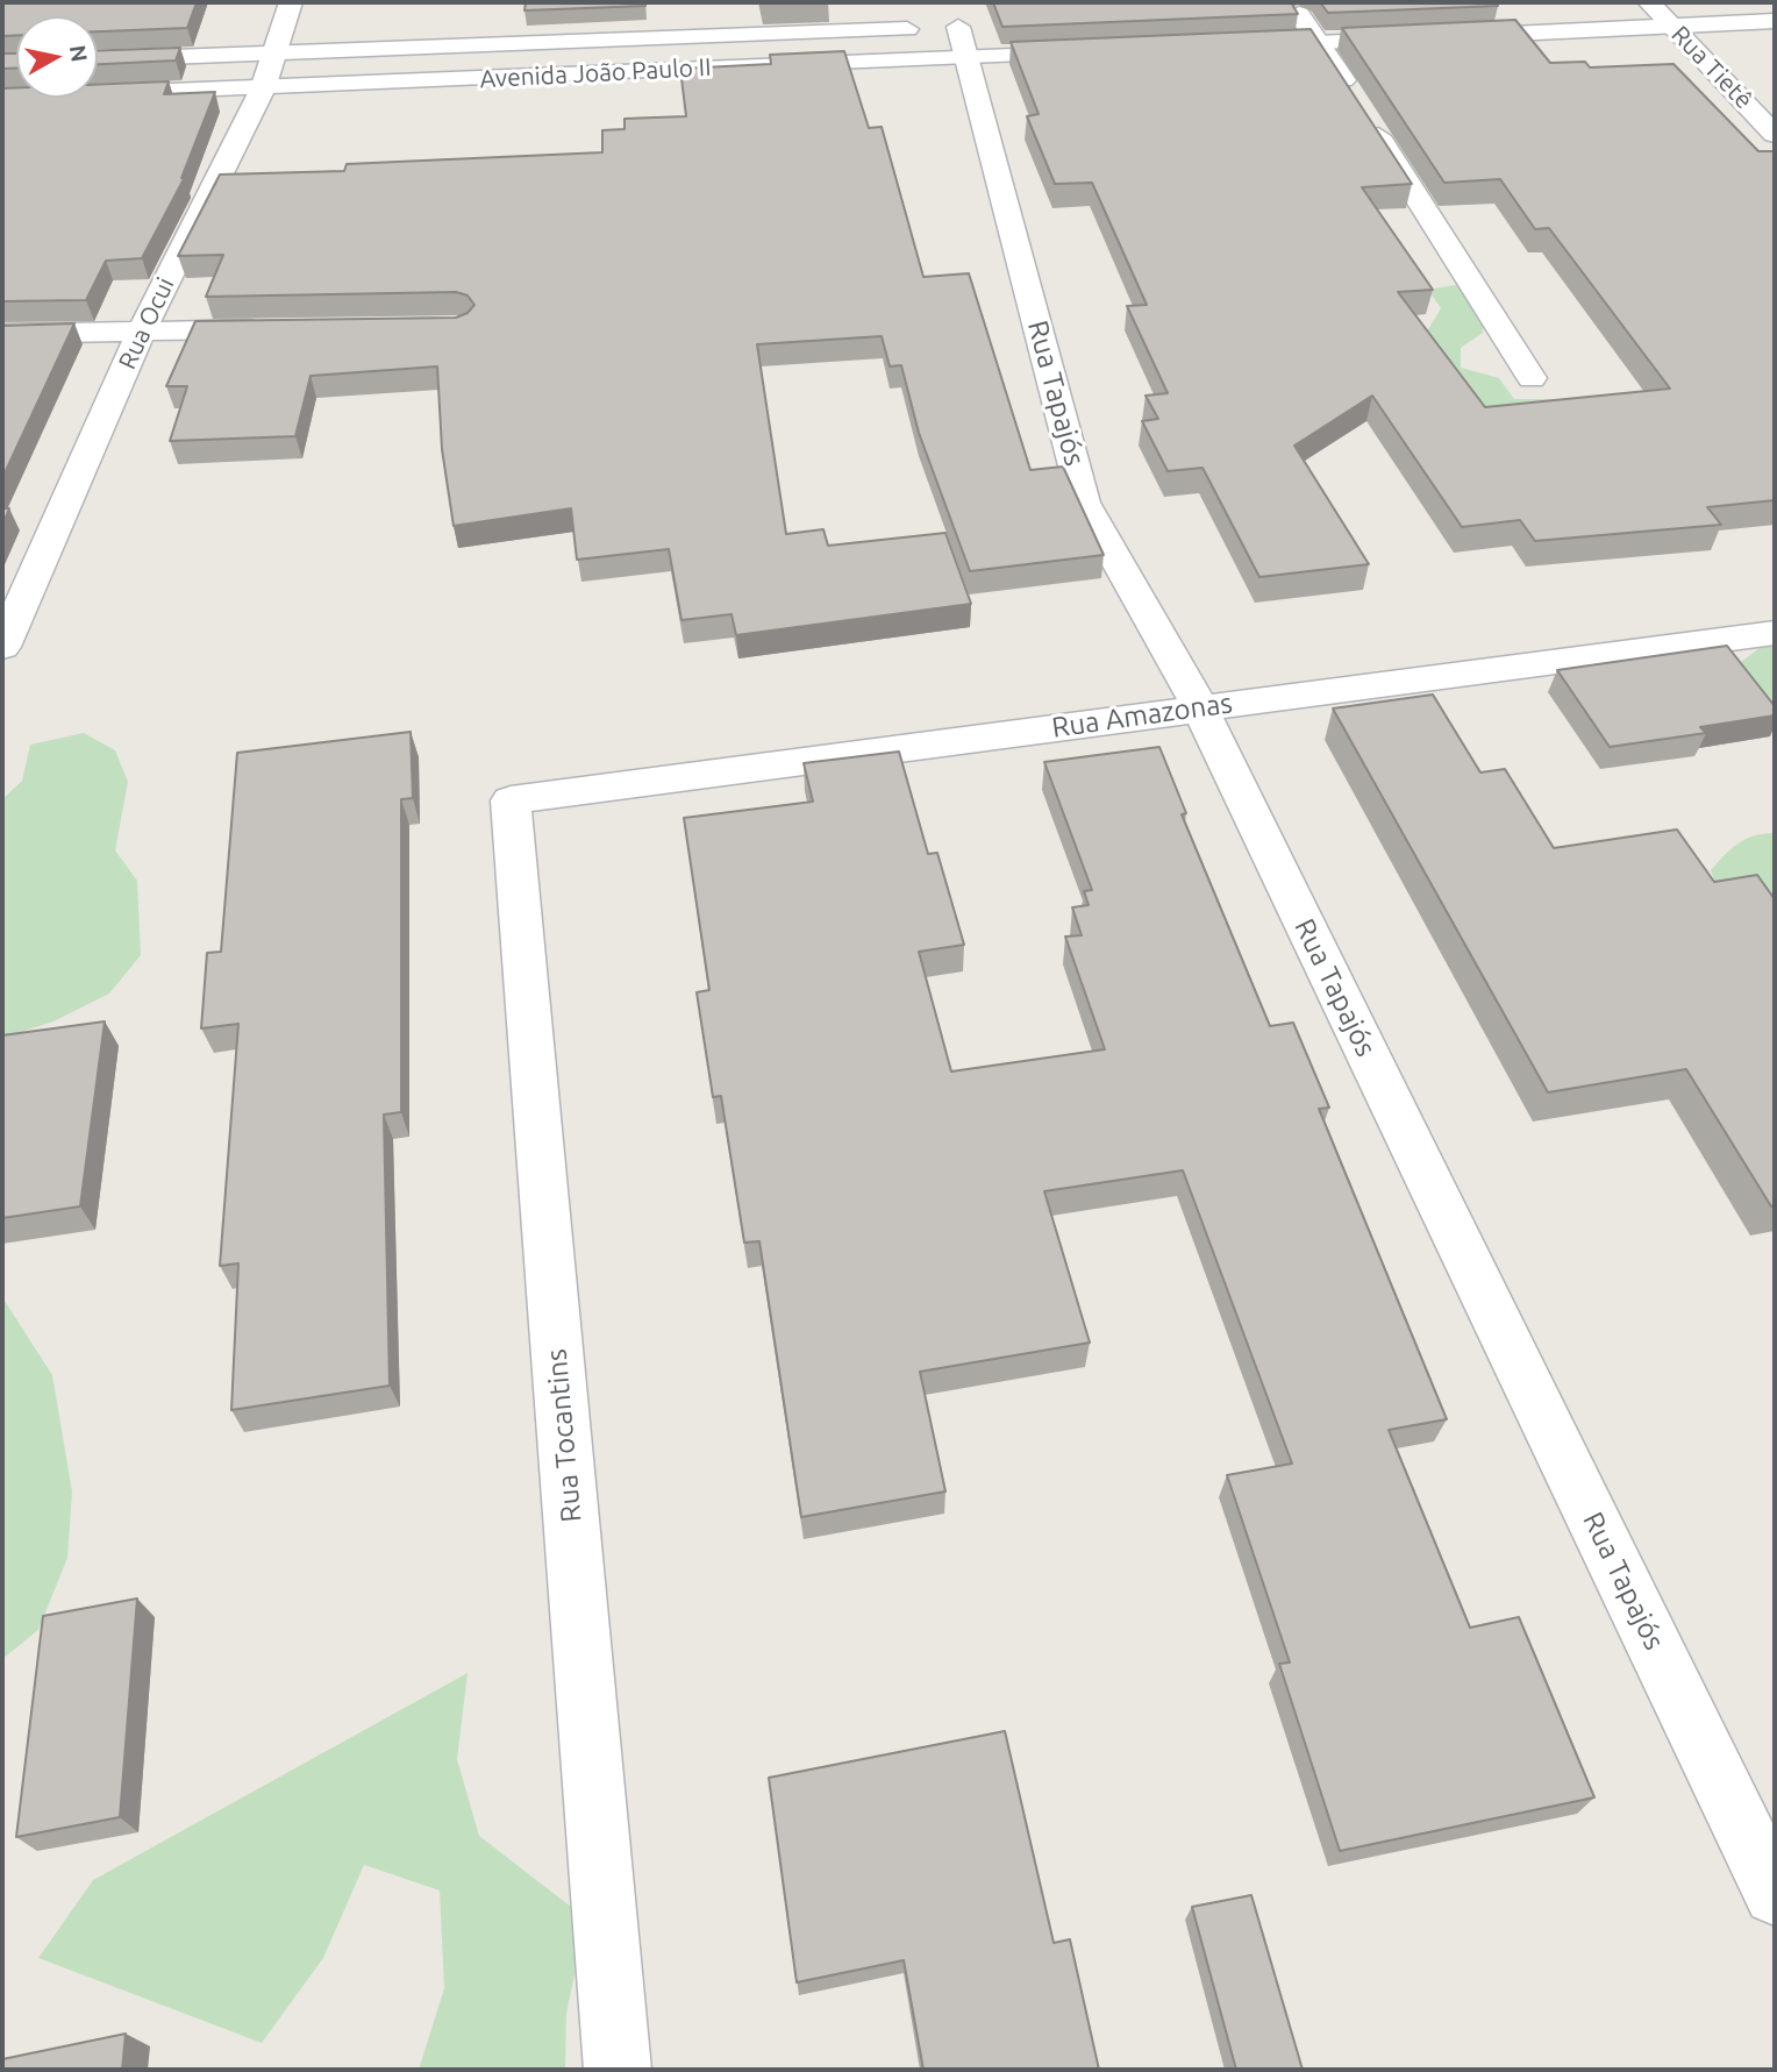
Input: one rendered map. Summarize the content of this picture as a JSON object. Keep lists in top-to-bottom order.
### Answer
{
  "streets": {
    "street": [
      "Rua Tietê",
      "Avenida João Paulo II",
      "Rua Ocui",
      "Rua Tapajós",
      "Rua Amazonas",
      "Rua Tocantins"
    ]
  },
  "crossings": [
    ["Avenida João Paulo II", "Rua Ocui"],
    ["Avenida João Paulo II", "Rua Tapajós"],
    ["Rua Tapajós", "Rua Amazonas"],
    ["Rua Amazonas", "Rua Tocantins"]
  ],
  "north": "right"
}
